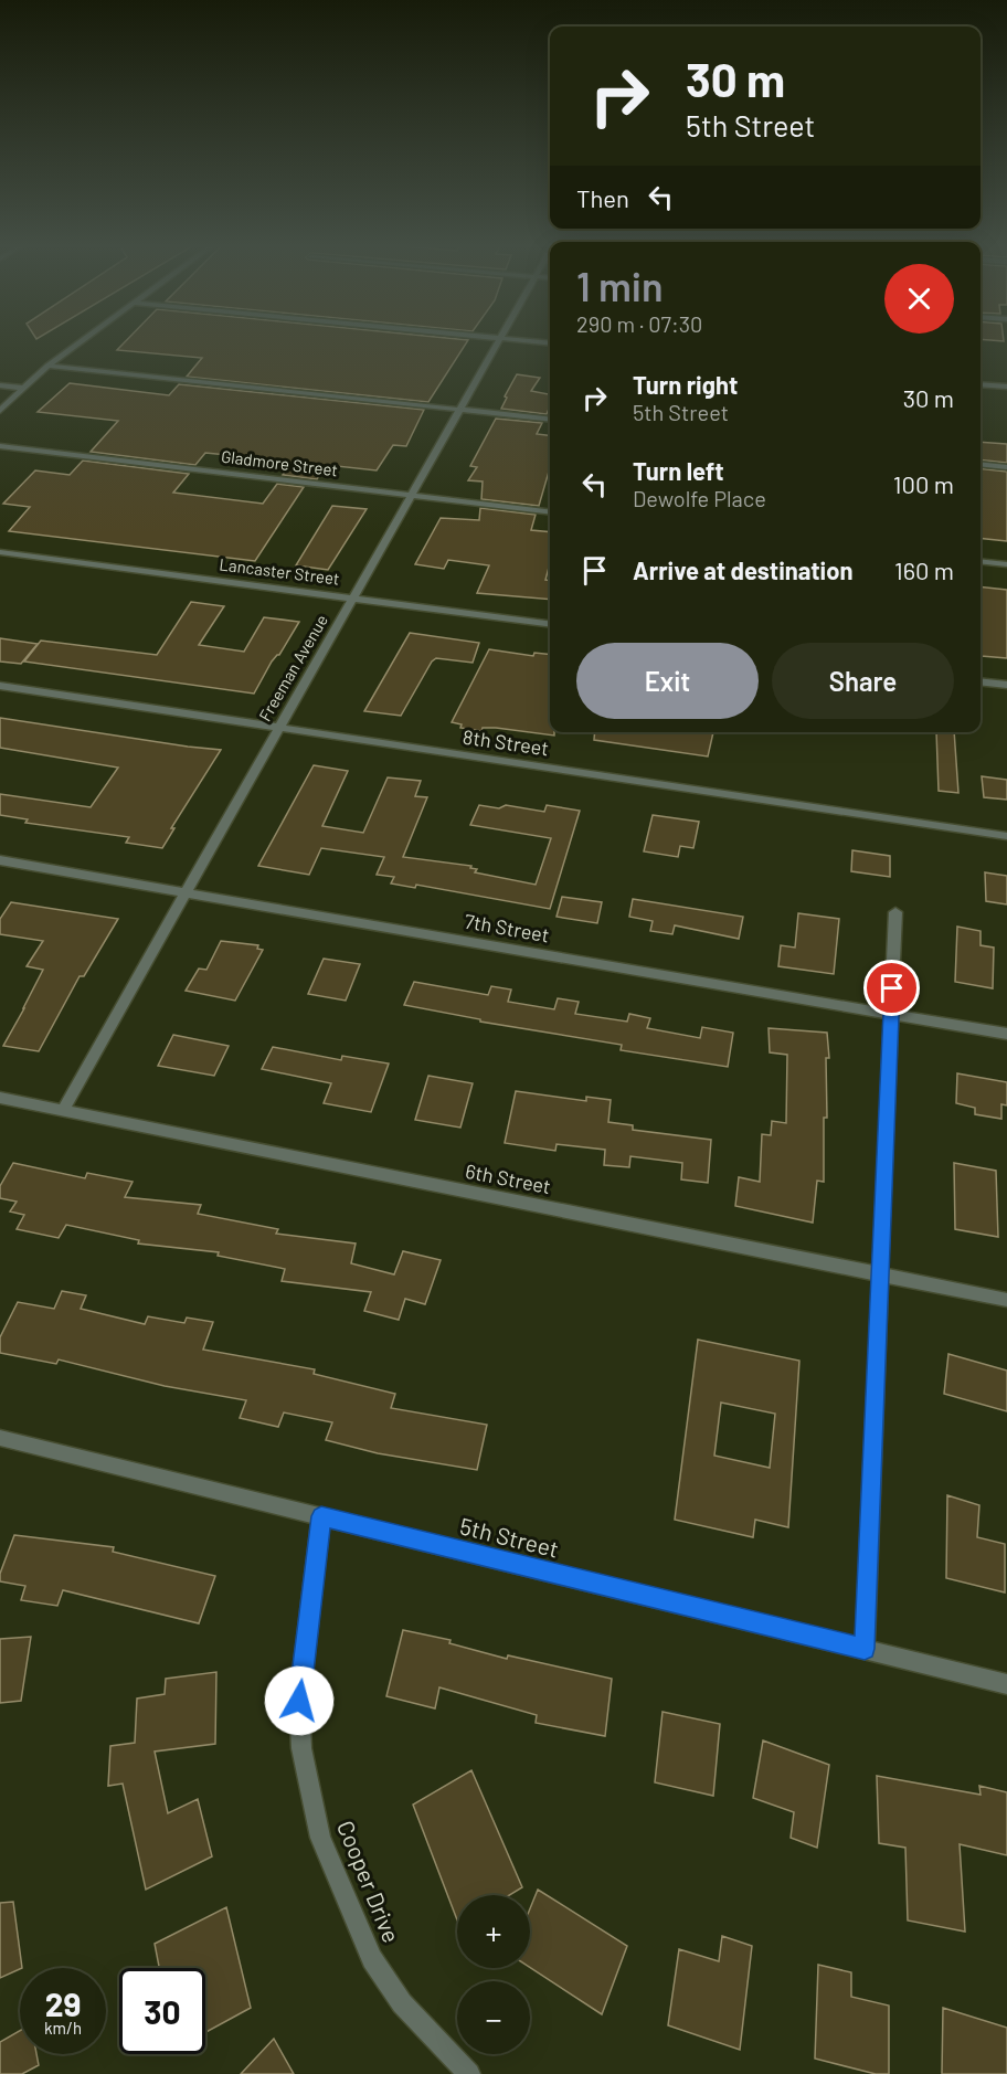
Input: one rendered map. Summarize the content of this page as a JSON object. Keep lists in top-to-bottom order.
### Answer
{
  "streets": {
    "street": [
      "Gladmore Street",
      "Lancaster Street",
      "Freeman Avenue",
      "8th Street",
      "7th Street",
      "6th Street",
      "5th Street",
      "Cooper Drive"
    ]
  },
  "crossings": [
    ["Gladmore Street", "Freeman Avenue"],
    ["Lancaster Street", "Freeman Avenue"],
    ["Freeman Avenue", "8th Street"],
    ["Freeman Avenue", "7th Street"],
    ["Freeman Avenue", "6th Street"],
    ["5th Street", "Cooper Drive"]
  ],
  "page": {
    "turn": ["30 m", "5th Street"],
    "then": "Then",
    "heading": ["1 min", "290 m · 07:30"],
    "list": [
      {
        "name": "Turn right",
        "note": "5th Street",
        "value": "30 m"
      },
      {
        "name": "Turn left",
        "note": "Dewolfe Place",
        "value": "100 m"
      },
      {
        "name": "Arrive at destination",
        "value": "160 m"
      }
    ],
    "buttons": ["Exit", "Share"],
    "map_buttons": ["+", "−"],
    "speed": "29 km/h",
    "limit": "30"
  }
}
